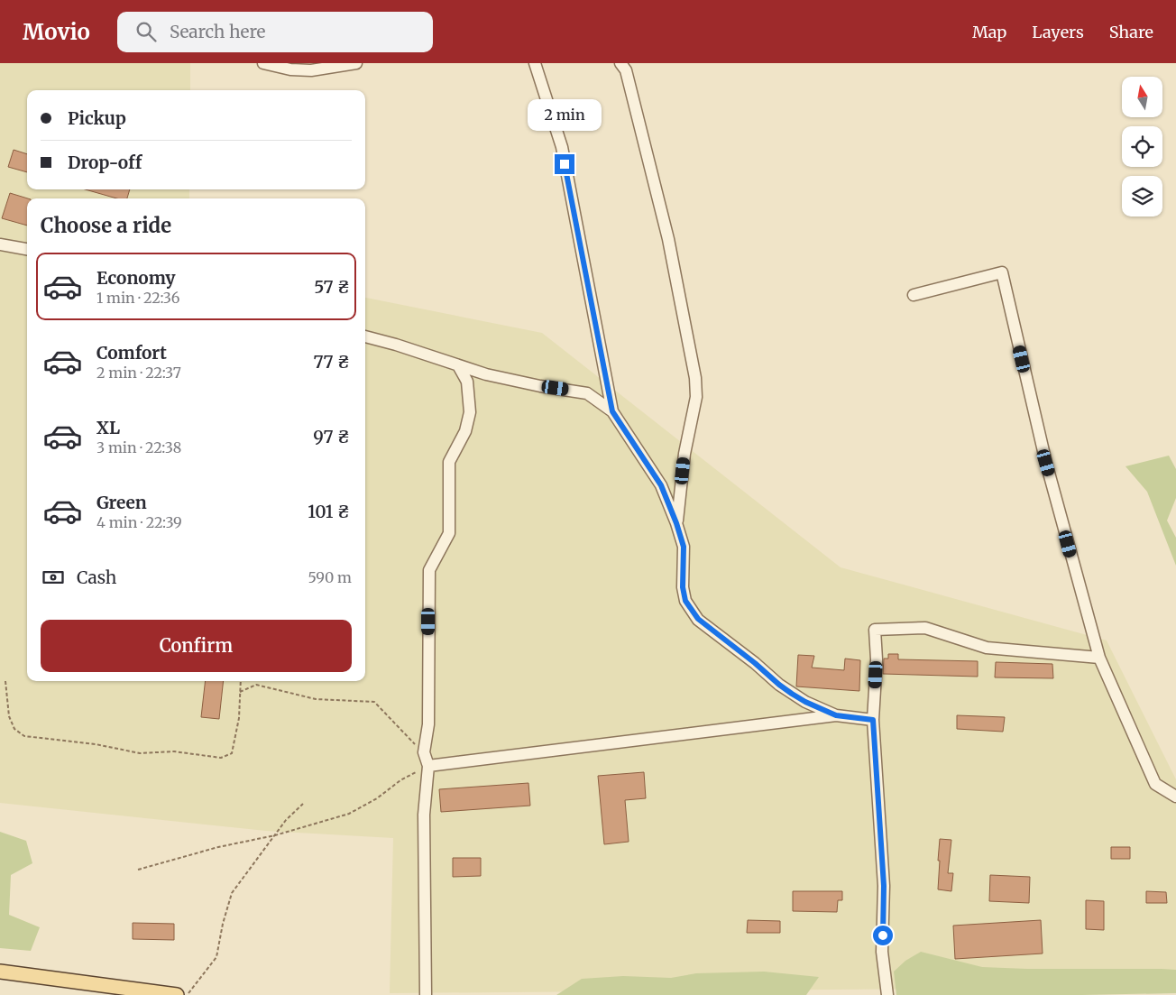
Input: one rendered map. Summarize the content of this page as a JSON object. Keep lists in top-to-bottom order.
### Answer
{
  "north": "top",
  "page": {
    "header": "Movio",
    "search": "Search here",
    "nav": ["Map", "Layers", "Share"],
    "banner": ["Pickup", "Drop-off"],
    "bubble": "2 min",
    "heading": "Choose a ride",
    "list": [
      {
        "name": "Economy",
        "note": "1 min · 22:36",
        "value": "57 ₴"
      },
      {
        "name": "Comfort",
        "note": "2 min · 22:37",
        "value": "77 ₴"
      },
      {
        "name": "XL",
        "note": "3 min · 22:38",
        "value": "97 ₴"
      },
      {
        "name": "Green",
        "note": "4 min · 22:39",
        "value": "101 ₴"
      }
    ],
    "pay": ["Cash", "590 m"],
    "buttons": "Confirm"
  }
}
